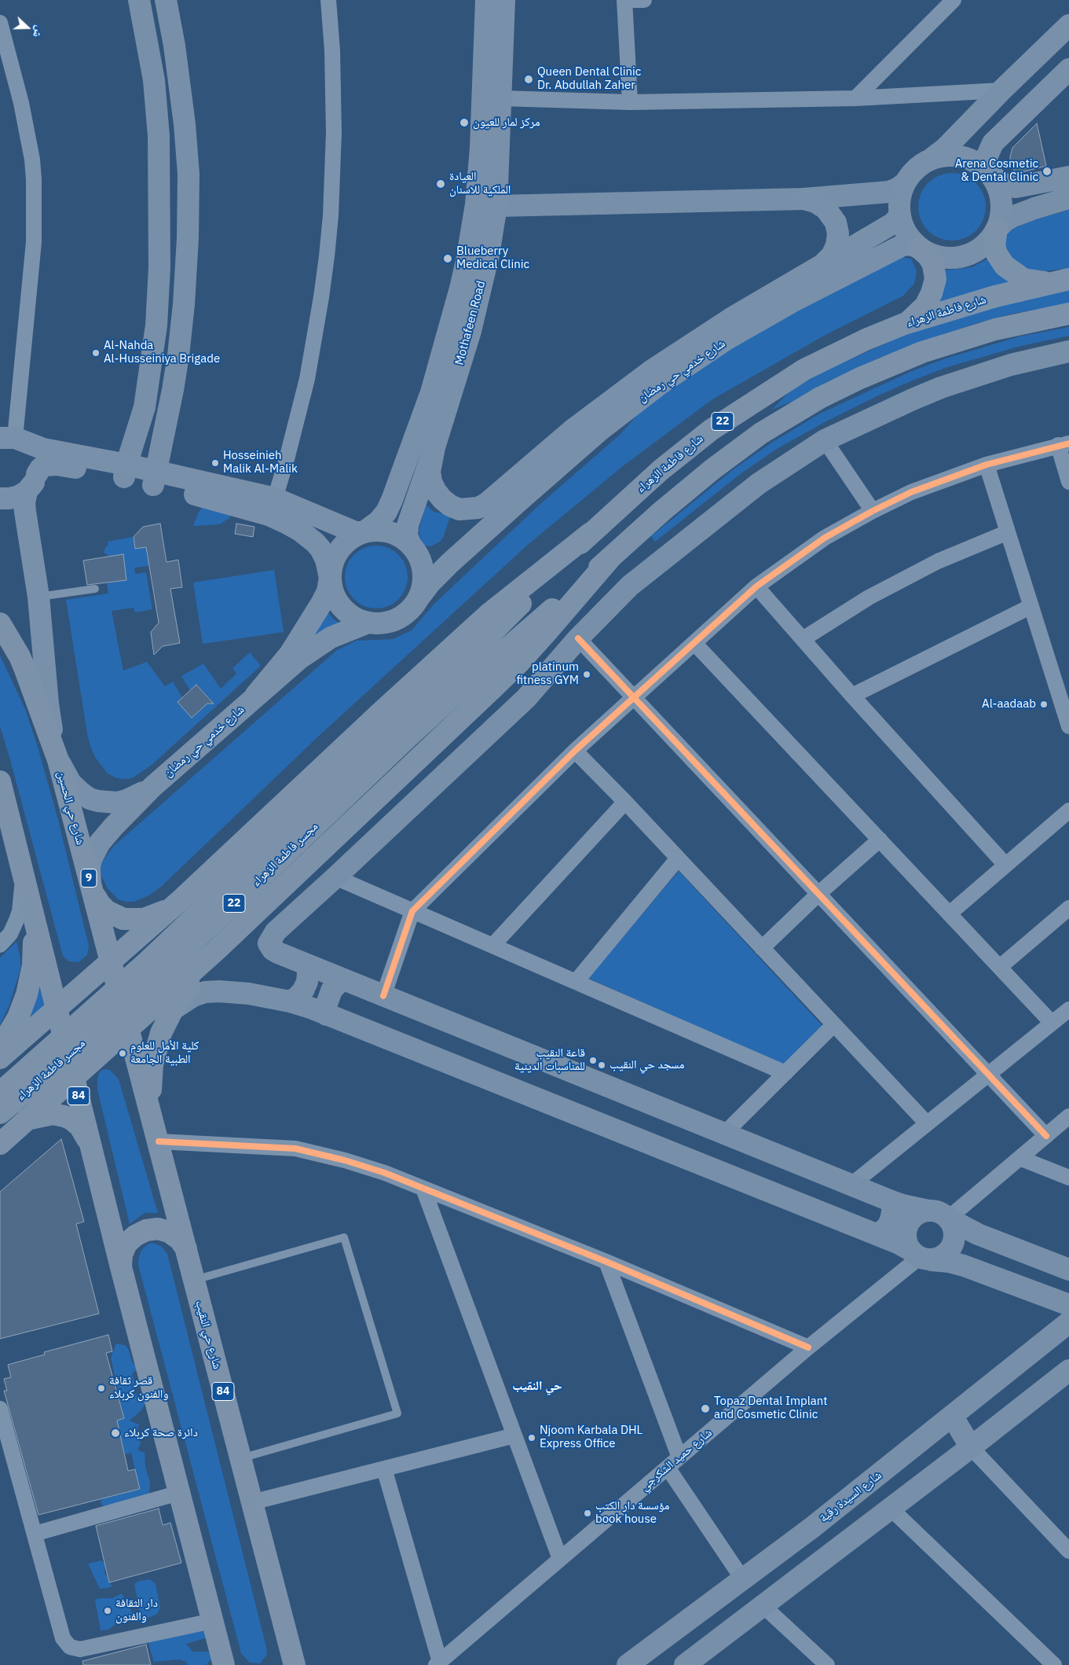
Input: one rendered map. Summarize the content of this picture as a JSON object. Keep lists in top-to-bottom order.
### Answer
{
  "streets": {
    "highway": [
      "شارع فاطمة الزهراء",
      "22",
      "شارع حي الحسين",
      "مجسر فاطمة الزهراء",
      "9",
      "84",
      "شارع حي النقيب"
    ],
    "main road": ["Mothafeen Road", "شارع خدمي حي رمضان", "شارع السيدة رقية"],
    "street": ["شارع حميد الشكرجي"]
  },
  "crossings": [
    ["شارع فاطمة الزهراء", "22"],
    ["شارع فاطمة الزهراء", "مجسر فاطمة الزهراء"],
    ["Mothafeen Road", "شارع خدمي حي رمضان"],
    ["22", "مجسر فاطمة الزهراء"],
    ["شارع حي الحسين", "9"],
    ["شارع حي الحسين", "شارع حي النقيب"]
  ],
  "districts": ["حي النقيب"],
  "places": [
    "Queen Dental Clinic Dr. Abdullah Zaher",
    "مركز لمار للعيون",
    "Arena Cosmetic & Dental Clinic",
    "العيادة الملكية للاسنان",
    "Blueberry Medical Clinic",
    "Al-Nahda Al-Husseiniya Brigade",
    "Hosseinieh Malik Al-Malik",
    "platinum fitness GYM",
    "Al-aadaab",
    "كلية الأمل للعلوم الطبية الجامعة",
    "قاعة النقيب للمناسبات الدينية",
    "مسجد حي النقيب",
    "قصر ثقافة والفنون كربلاء",
    "Topaz Dental Implant and Cosmetic Clinic",
    "دائرة صحة كربلاء",
    "Njoom Karbala DHL Express Office",
    "مؤسسة دار الكتب book house",
    "دار الثقافة والفنون"
  ],
  "north": "right"
}
